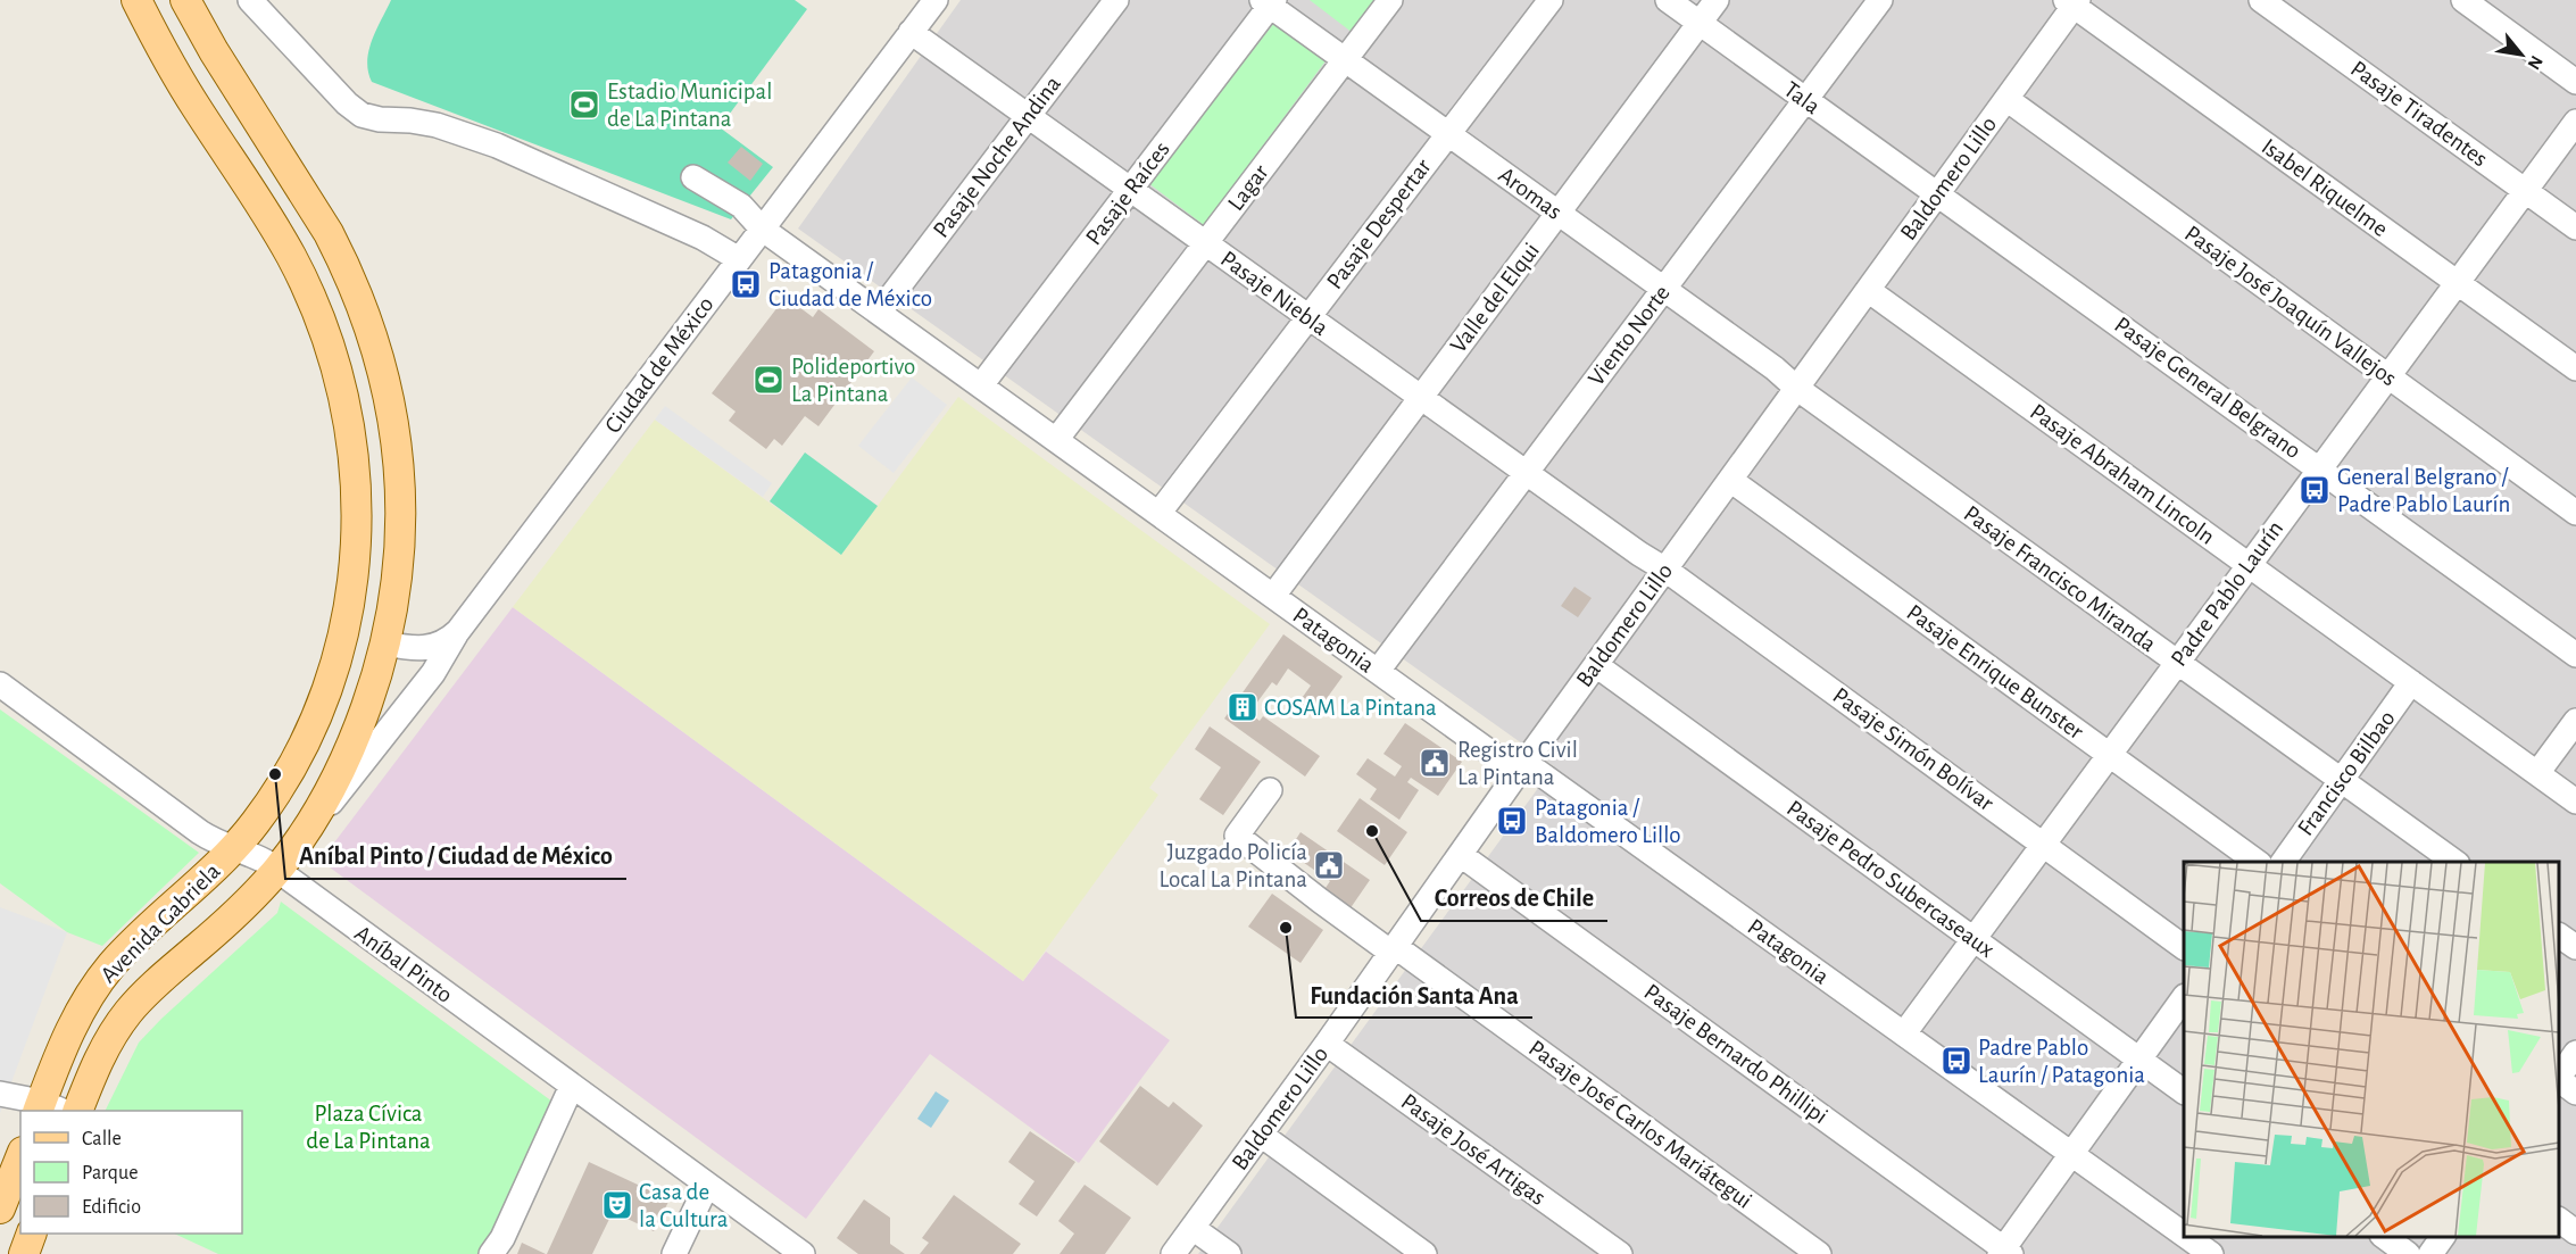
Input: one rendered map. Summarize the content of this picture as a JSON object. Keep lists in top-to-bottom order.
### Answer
{
  "streets": {
    "main road": ["Avenida Gabriela"],
    "street": [
      "Tala",
      "Pasaje Tiradentes",
      "Pasaje Noche Andina",
      "Baldomero Lillo",
      "Lagar",
      "Isabel Riquelme",
      "Pasaje Raíces",
      "Aromas",
      "Pasaje Despertar",
      "Pasaje Niebla",
      "Valle del Elqui",
      "Pasaje José Joaquín Vallejos",
      "Viento Norte",
      "Ciudad de México",
      "Pasaje General Belgrano",
      "Pasaje Abraham Lincoln",
      "Pasaje Francisco Miranda",
      "Padre Pablo Laurín",
      "Patagonia",
      "Pasaje Enrique Bunster",
      "Pasaje Simón Bolívar",
      "Francisco Bilbao",
      "Pasaje Pedro Subercaseaux",
      "Aníbal Pinto",
      "Pasaje Bernardo Phillipi",
      "Pasaje José Carlos Mariátegui",
      "Pasaje José Artigas"
    ]
  },
  "crossings": [
    ["Tala", "Baldomero Lillo"],
    ["Tala", "Valle del Elqui"],
    ["Tala", "Viento Norte"],
    ["Tala", "Pasaje General Belgrano"],
    ["Pasaje Tiradentes", "Padre Pablo Laurín"],
    ["Pasaje Noche Andina", "Pasaje Niebla"],
    ["Pasaje Noche Andina", "Patagonia"],
    ["Baldomero Lillo", "Isabel Riquelme"],
    ["Baldomero Lillo", "Aromas"],
    ["Baldomero Lillo", "Pasaje José Joaquín Vallejos"],
    ["Baldomero Lillo", "Pasaje General Belgrano"],
    ["Baldomero Lillo", "Pasaje Abraham Lincoln"],
    ["Baldomero Lillo", "Pasaje Francisco Miranda"],
    ["Baldomero Lillo", "Patagonia"],
    ["Baldomero Lillo", "Pasaje Enrique Bunster"],
    ["Baldomero Lillo", "Pasaje Simón Bolívar"],
    ["Baldomero Lillo", "Pasaje Pedro Subercaseaux"],
    ["Baldomero Lillo", "Pasaje Bernardo Phillipi"],
    ["Baldomero Lillo", "Pasaje José Carlos Mariátegui"],
    ["Baldomero Lillo", "Pasaje José Artigas"],
    ["Lagar", "Aromas"],
    ["Lagar", "Pasaje Niebla"],
    ["Lagar", "Patagonia"],
    ["Isabel Riquelme", "Padre Pablo Laurín"],
    ["Pasaje Raíces", "Aromas"],
    ["Pasaje Raíces", "Pasaje Niebla"],
    ["Pasaje Raíces", "Patagonia"],
    ["Aromas", "Pasaje Despertar"],
    ["Aromas", "Valle del Elqui"],
    ["Aromas", "Viento Norte"],
    ["Aromas", "Pasaje Francisco Miranda"],
    ["Pasaje Despertar", "Pasaje Niebla"],
    ["Pasaje Despertar", "Patagonia"],
    ["Pasaje Niebla", "Valle del Elqui"],
    ["Pasaje Niebla", "Viento Norte"],
    ["Pasaje Niebla", "Ciudad de México"],
    ["Pasaje Niebla", "Pasaje Simón Bolívar"],
    ["Valle del Elqui", "Patagonia"],
    ["Pasaje José Joaquín Vallejos", "Padre Pablo Laurín"],
    ["Viento Norte", "Patagonia"],
    ["Ciudad de México", "Patagonia"],
    ["Ciudad de México", "Avenida Gabriela"],
    ["Pasaje General Belgrano", "Padre Pablo Laurín"],
    ["Pasaje Abraham Lincoln", "Padre Pablo Laurín"],
    ["Pasaje Abraham Lincoln", "Francisco Bilbao"],
    ["Pasaje Francisco Miranda", "Padre Pablo Laurín"],
    ["Pasaje Francisco Miranda", "Francisco Bilbao"],
    ["Padre Pablo Laurín", "Patagonia"],
    ["Padre Pablo Laurín", "Pasaje Enrique Bunster"],
    ["Padre Pablo Laurín", "Pasaje Simón Bolívar"],
    ["Padre Pablo Laurín", "Pasaje Pedro Subercaseaux"],
    ["Avenida Gabriela", "Aníbal Pinto"]
  ],
  "parks": ["Plaza Cívica de La Pintana"],
  "places": {
    "sports": ["Estadio Municipal de La Pintana", "Polideportivo La Pintana"],
    "bus stop": [
      "Patagonia / Ciudad de México",
      "General Belgrano / Padre Pablo Laurín",
      "Patagonia / Baldomero Lillo",
      "Padre Pablo Laurín / Patagonia"
    ],
    "building": ["COSAM La Pintana"],
    "public building": ["Registro Civil La Pintana", "Juzgado Policía Local La Pintana"],
    "other": ["Aníbal Pinto / Ciudad de México", "Correos de Chile", "Fundación Santa Ana"],
    "theatre": ["Casa de la Cultura"]
  },
  "legend": ["Calle", "Parque", "Edificio"],
  "north": "bottom right"
}
